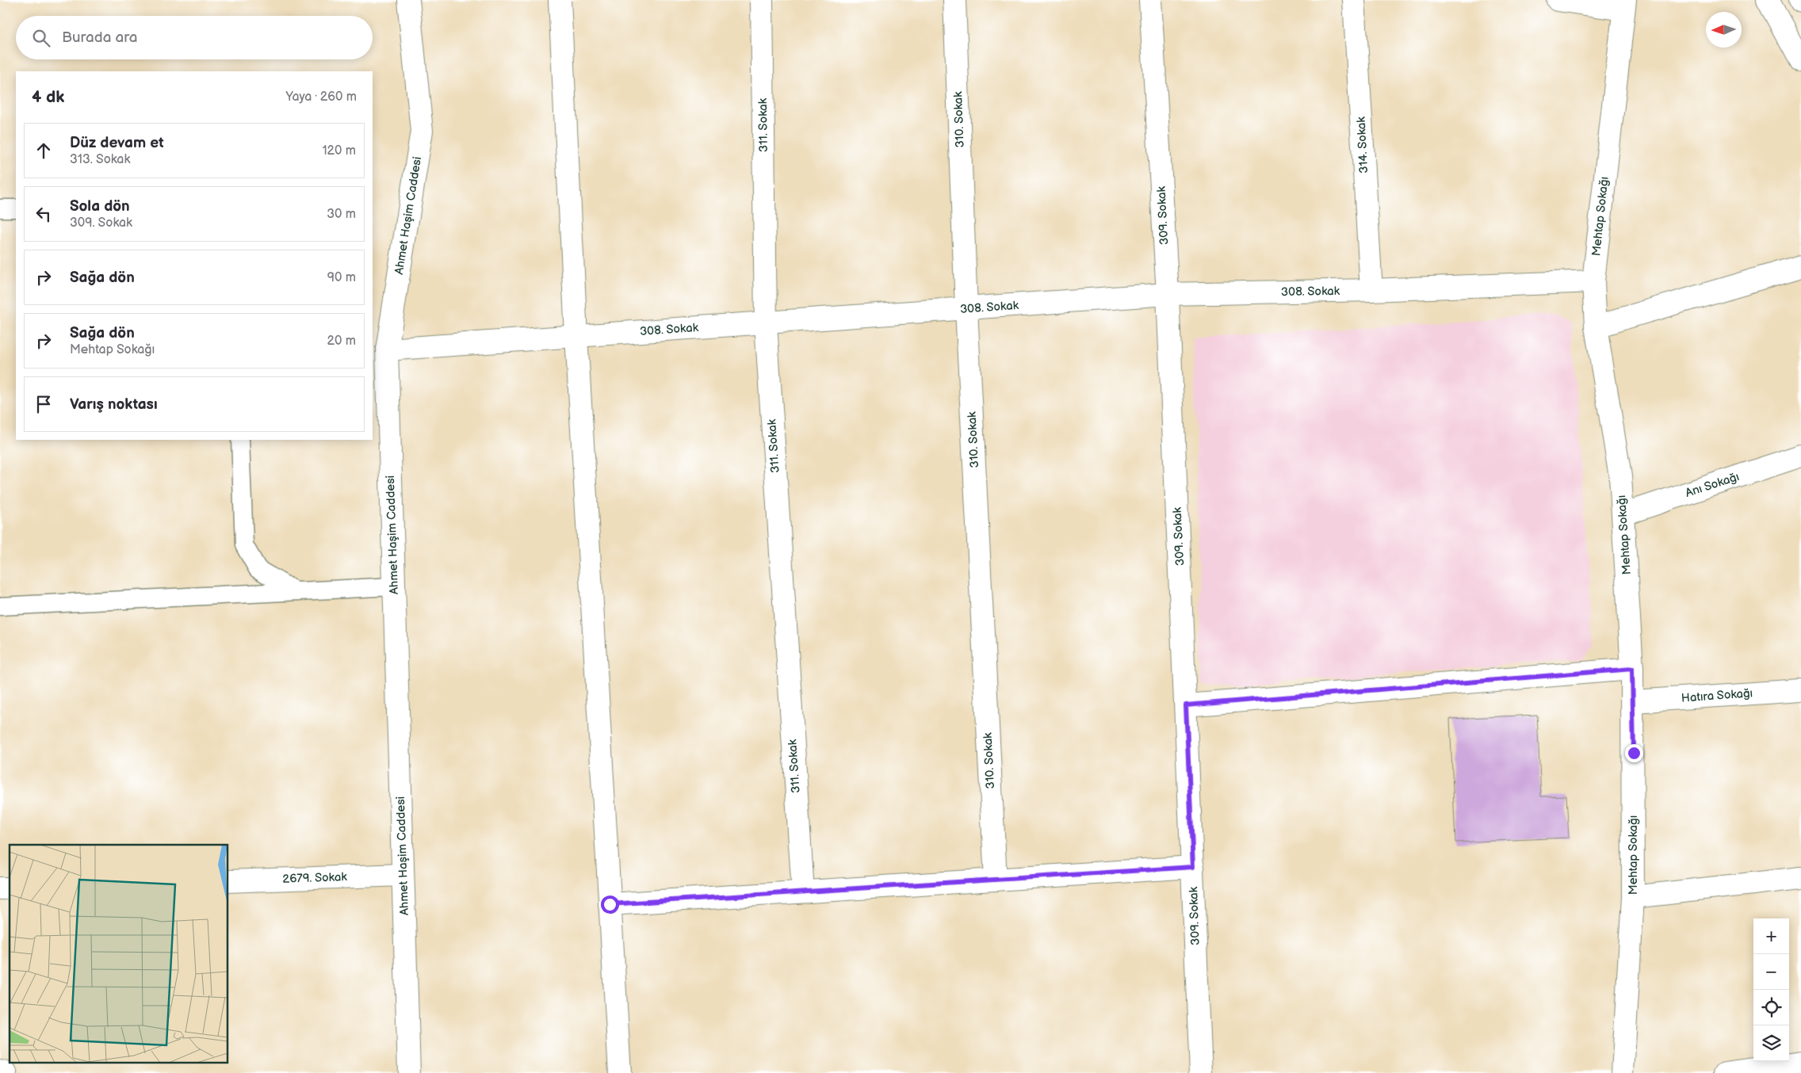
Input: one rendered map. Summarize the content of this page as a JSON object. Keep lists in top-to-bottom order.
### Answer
{
  "streets": {
    "street": [
      "310. Sokak",
      "311. Sokak",
      "314. Sokak",
      "Ahmet Haşim Caddesi",
      "309. Sokak",
      "Mehtap Sokağı",
      "308. Sokak",
      "Anı Sokağı",
      "Hatıra Sokağı",
      "2679. Sokak"
    ]
  },
  "crossings": [
    ["310. Sokak", "308. Sokak"],
    ["311. Sokak", "308. Sokak"],
    ["314. Sokak", "308. Sokak"],
    ["Ahmet Haşim Caddesi", "308. Sokak"],
    ["Ahmet Haşim Caddesi", "2679. Sokak"],
    ["309. Sokak", "308. Sokak"],
    ["Mehtap Sokağı", "308. Sokak"],
    ["Mehtap Sokağı", "Anı Sokağı"],
    ["Mehtap Sokağı", "Hatıra Sokağı"]
  ],
  "north": "left",
  "page": {
    "search": "Burada ara",
    "heading": ["4 dk", "Yaya · 260 m"],
    "list": [
      ["Düz devam et", "313. Sokak", "120 m"],
      ["Sola dön", "309. Sokak", "30 m"],
      ["Sağa dön", "90 m"],
      ["Sağa dön", "Mehtap Sokağı", "20 m"],
      "Varış noktası"
    ],
    "map_buttons": ["+", "−"]
  }
}
